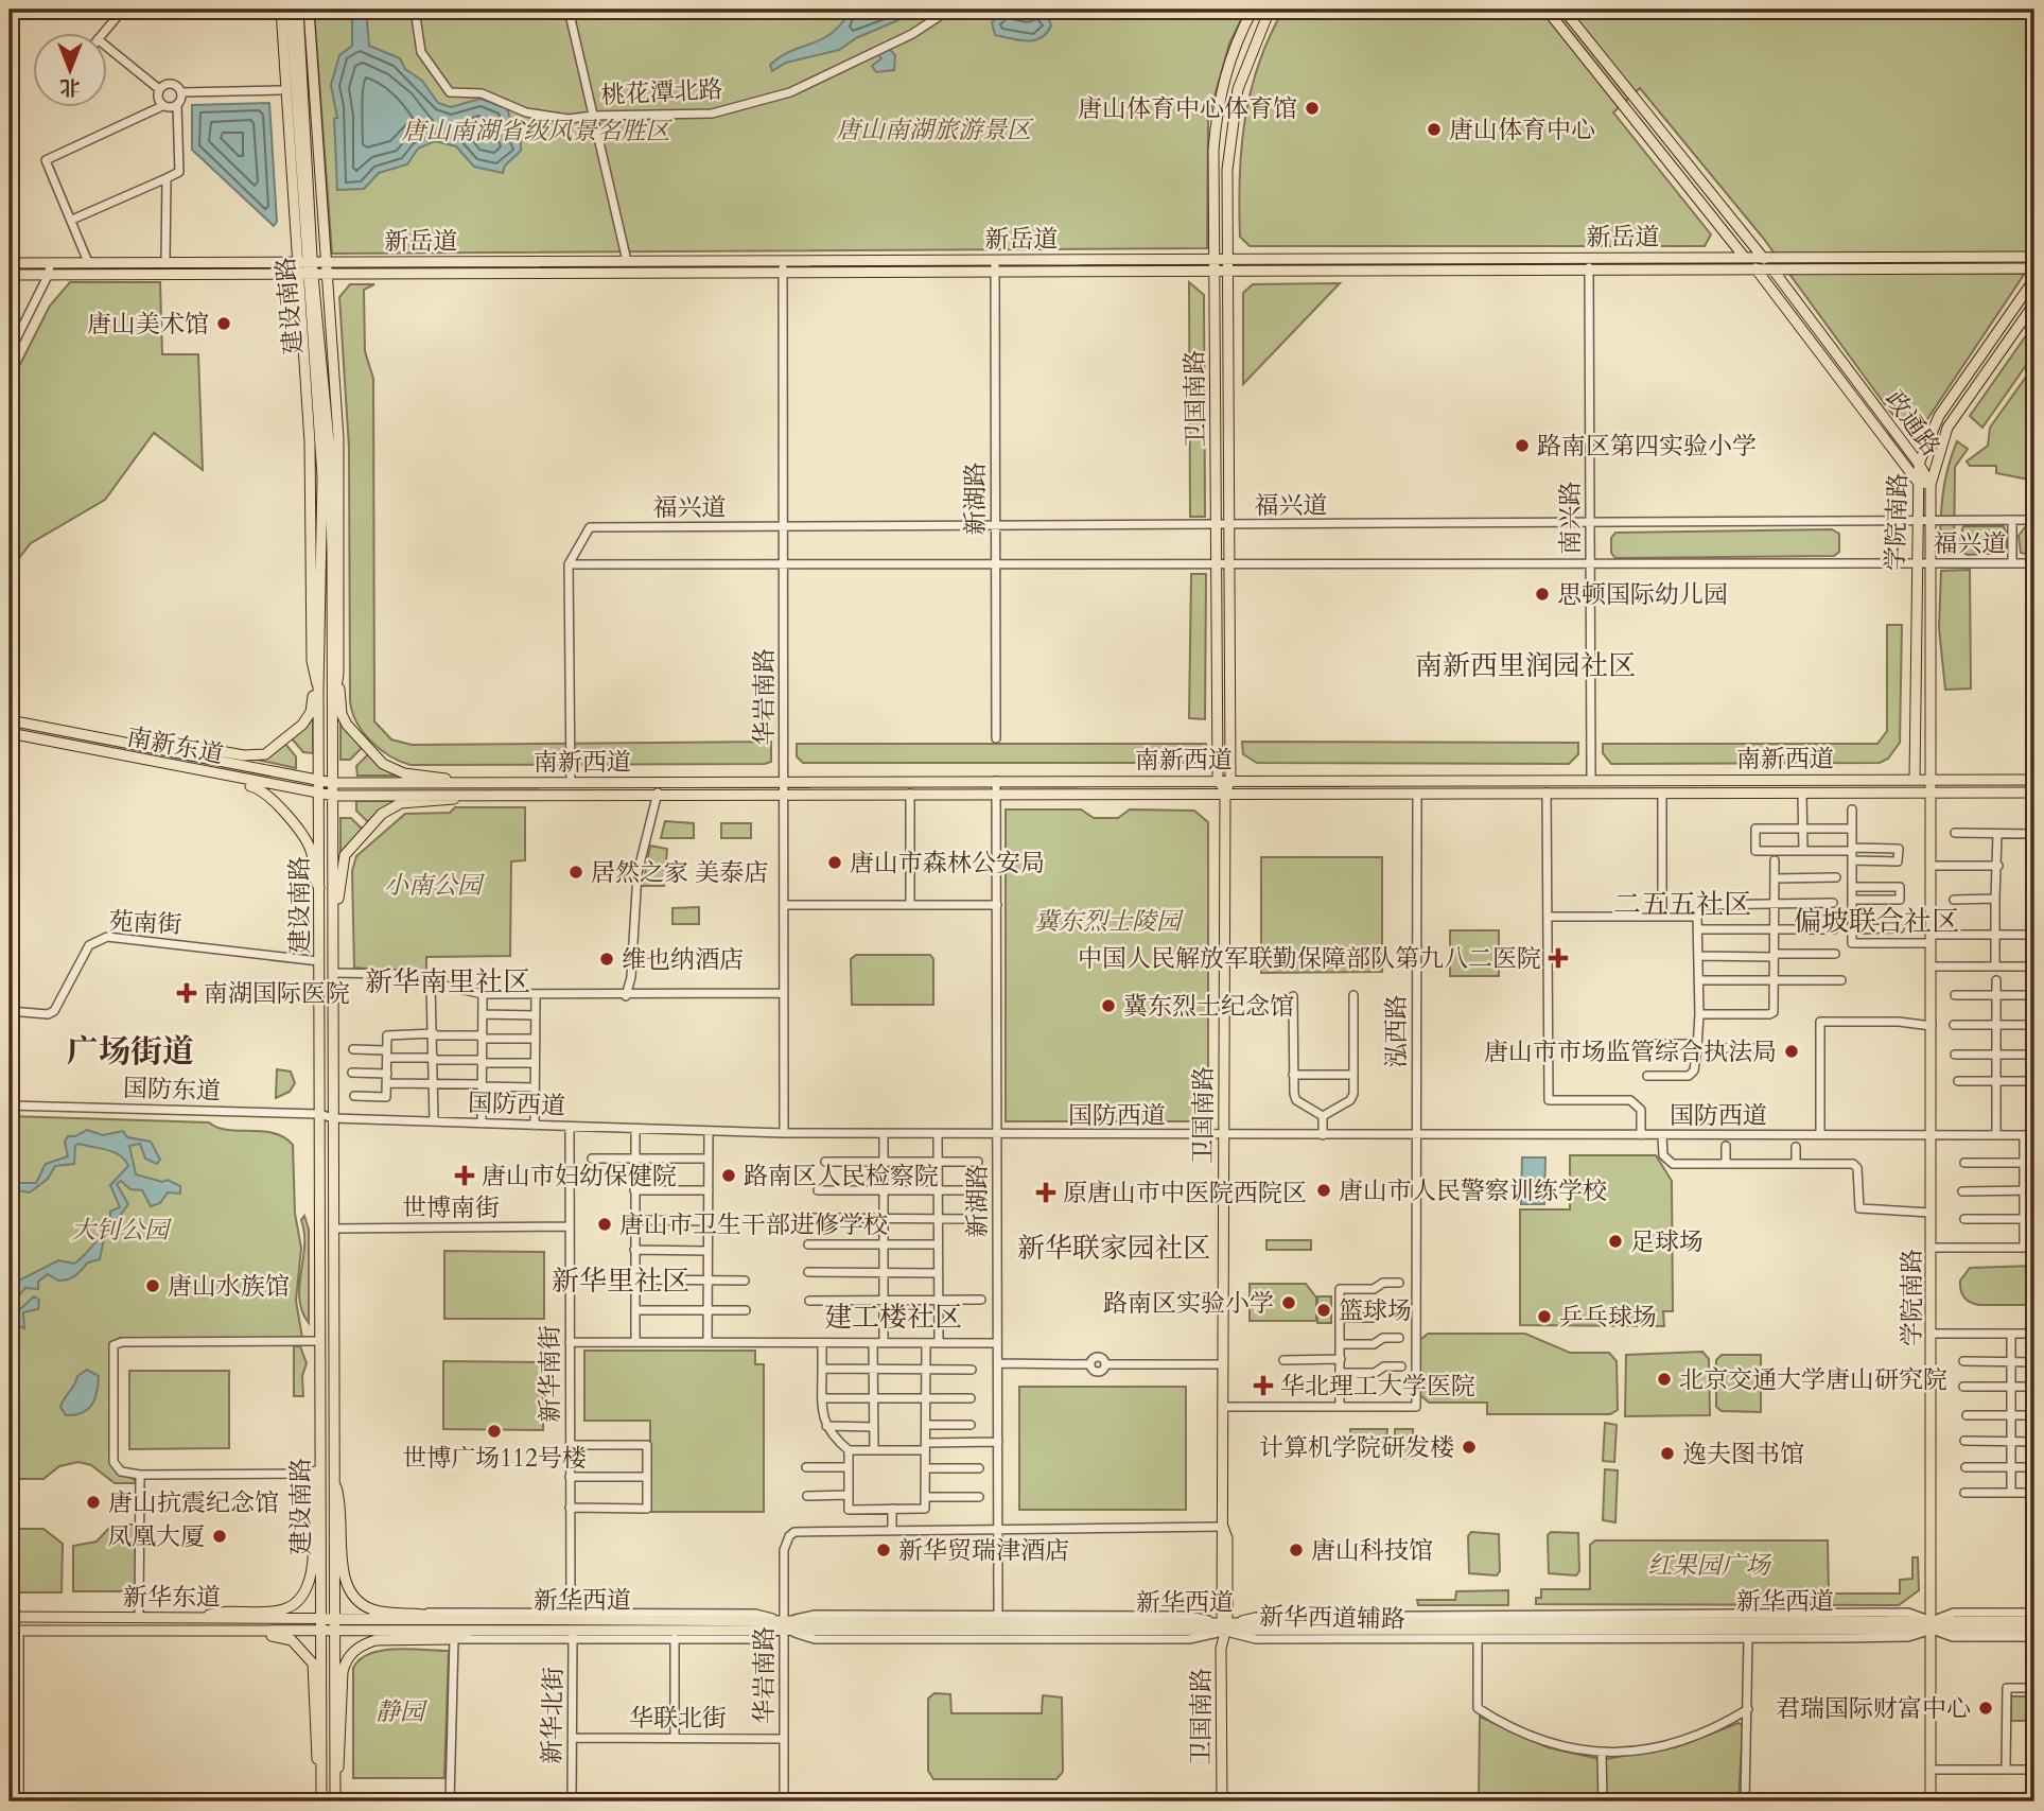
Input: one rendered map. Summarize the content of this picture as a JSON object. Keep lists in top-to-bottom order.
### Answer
{
  "streets": {
    "main road": [
      "新岳道",
      "建设南路",
      "卫国南路",
      "政通路",
      "学院南路",
      "南新东道",
      "南新西道",
      "新华东道",
      "新华西道"
    ],
    "street": [
      "桃花潭北路",
      "新湖路",
      "福兴道",
      "南兴路",
      "华岩南路",
      "苑南街",
      "泓西路",
      "国防东道",
      "国防西道",
      "世博南街",
      "新华南街",
      "新华西道辅路",
      "新华北街",
      "华联北街"
    ]
  },
  "crossings": [
    ["新岳道", "建设南路"],
    ["新岳道", "卫国南路"],
    ["新岳道", "政通路"],
    ["新岳道", "新湖路"],
    ["新岳道", "南兴路"],
    ["新岳道", "华岩南路"],
    ["建设南路", "南新东道"],
    ["建设南路", "南新西道"],
    ["建设南路", "苑南街"],
    ["建设南路", "国防东道"],
    ["建设南路", "国防西道"],
    ["建设南路", "世博南街"],
    ["建设南路", "新华东道"],
    ["建设南路", "新华西道"],
    ["卫国南路", "福兴道"],
    ["卫国南路", "南新西道"],
    ["卫国南路", "国防西道"],
    ["卫国南路", "新华西道"],
    ["卫国南路", "新华西道辅路"],
    ["政通路", "学院南路"],
    ["新湖路", "福兴道"],
    ["新湖路", "南新西道"],
    ["新湖路", "国防西道"],
    ["新湖路", "新华西道"],
    ["福兴道", "南兴路"],
    ["福兴道", "学院南路"],
    ["福兴道", "华岩南路"],
    ["南兴路", "南新西道"],
    ["学院南路", "南新西道"],
    ["学院南路", "国防西道"],
    ["学院南路", "新华西道"],
    ["学院南路", "新华西道辅路"],
    ["华岩南路", "南新西道"],
    ["华岩南路", "国防西道"],
    ["华岩南路", "新华西道"],
    ["华岩南路", "华联北街"],
    ["南新东道", "南新西道"],
    ["南新西道", "泓西路"],
    ["泓西路", "国防西道"],
    ["国防东道", "国防西道"],
    ["国防西道", "新华南街"],
    ["世博南街", "新华南街"],
    ["新华南街", "新华西道"],
    ["新华南街", "新华北街"],
    ["新华东道", "新华西道"],
    ["新华西道", "新华西道辅路"],
    ["新华西道", "新华北街"],
    ["新华北街", "华联北街"]
  ],
  "districts": [
    "南新西里润园社区",
    "二五五社区",
    "偏坡联合社区",
    "新华南里社区",
    "广场街道",
    "新华联家园社区",
    "新华里社区",
    "建工楼社区"
  ],
  "parks": [
    "唐山南湖旅游景区",
    "唐山南湖省级风景名胜区",
    "小南公园",
    "冀东烈士陵园",
    "大钊公园",
    "红果园广场",
    "静园"
  ],
  "places": {
    "other": [
      "唐山体育中心体育馆",
      "唐山体育中心",
      "唐山美术馆",
      "路南区第四实验小学",
      "思顿国际幼儿园",
      "唐山市森林公安局",
      "居然之家 美泰店",
      "维也纳酒店",
      "冀东烈士纪念馆",
      "唐山市市场监管综合执法局",
      "路南区人民检察院",
      "唐山市人民警察训练学校",
      "唐山市卫生干部进修学校",
      "足球场",
      "唐山水族馆",
      "路南区实验小学",
      "篮球场",
      "乒乓球场",
      "北京交通大学唐山研究院",
      "世博广场112号楼",
      "计算机学院研发楼",
      "逸夫图书馆",
      "唐山抗震纪念馆",
      "凤凰大厦",
      "新华贸瑞津酒店",
      "唐山科技馆",
      "君瑞国际财富中心"
    ],
    "health": [
      "中国人民解放军联勤保障部队第九八二医院",
      "南湖国际医院",
      "唐山市妇幼保健院",
      "原唐山市中医院西院区",
      "华北理工大学医院"
    ]
  },
  "north": "bottom"
}
